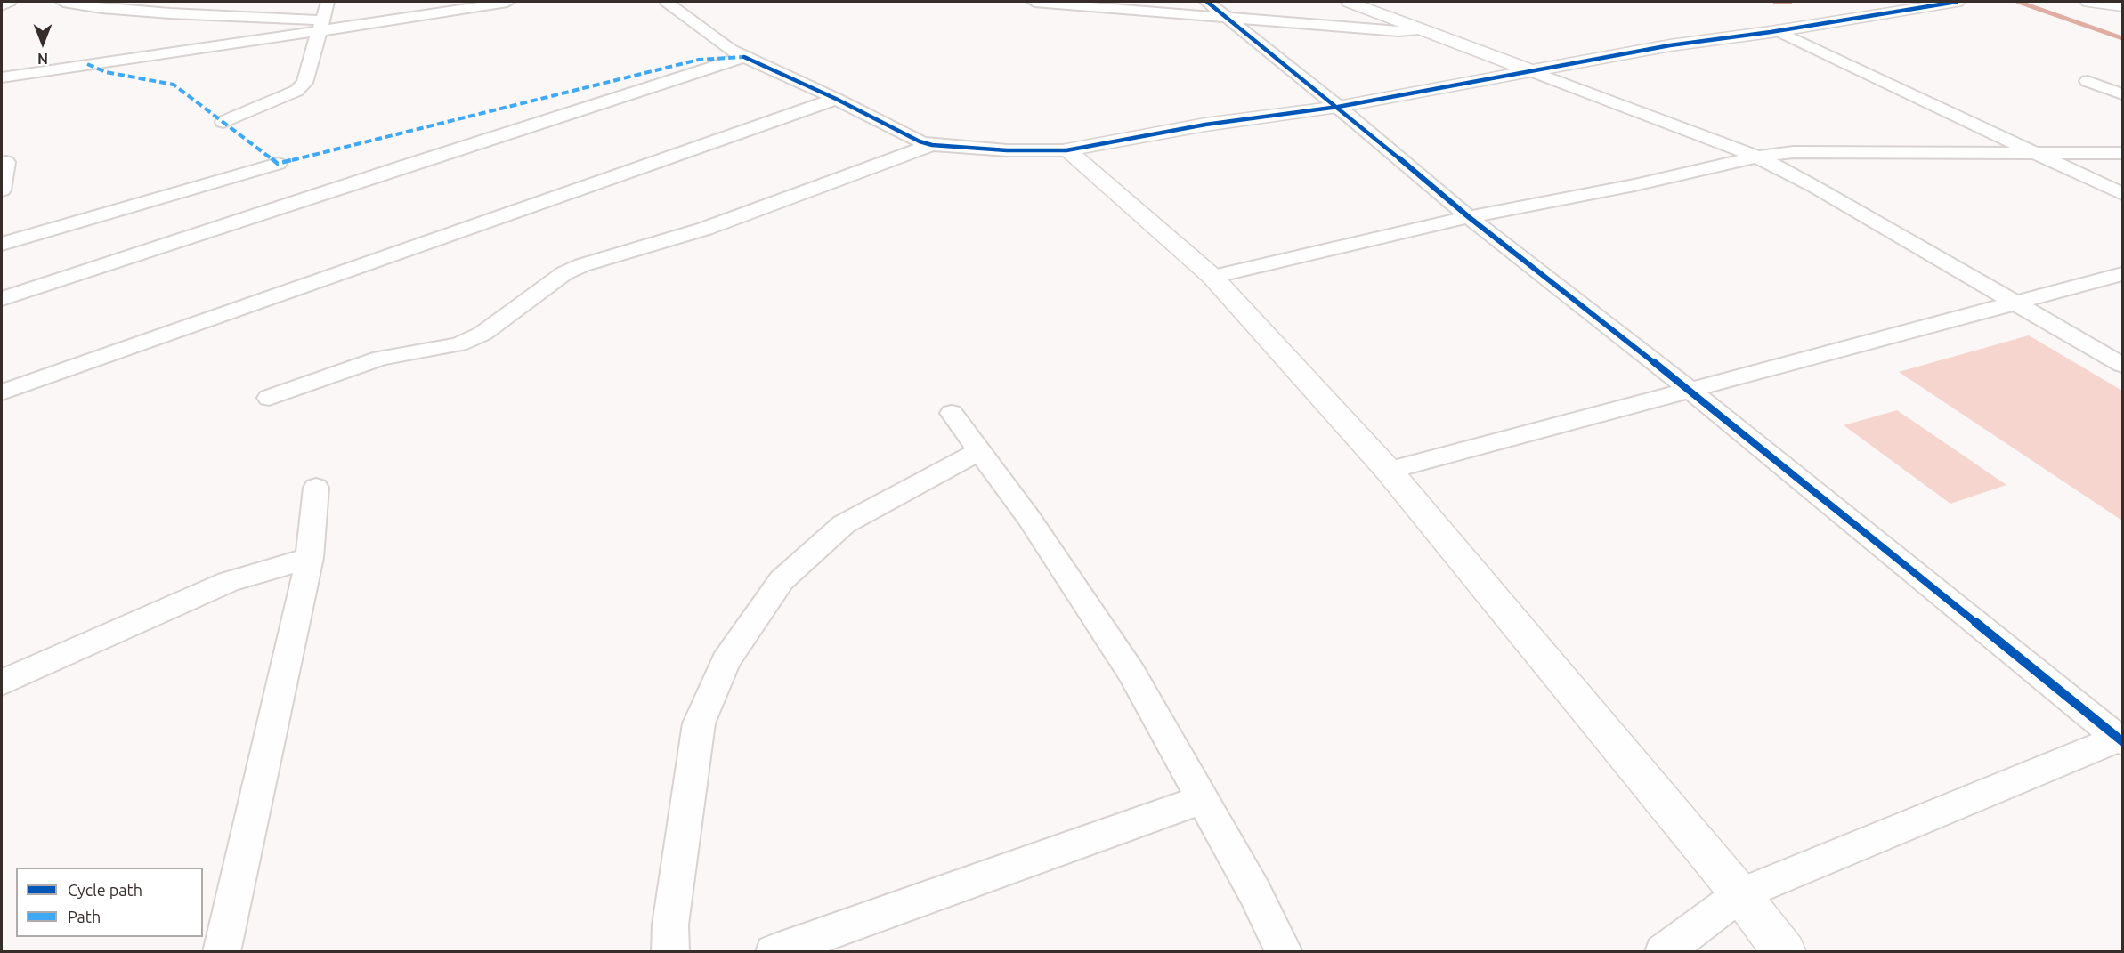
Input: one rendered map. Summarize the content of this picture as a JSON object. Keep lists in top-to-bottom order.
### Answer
{
  "legend": ["Cycle path", "Path"],
  "north": "bottom"
}
